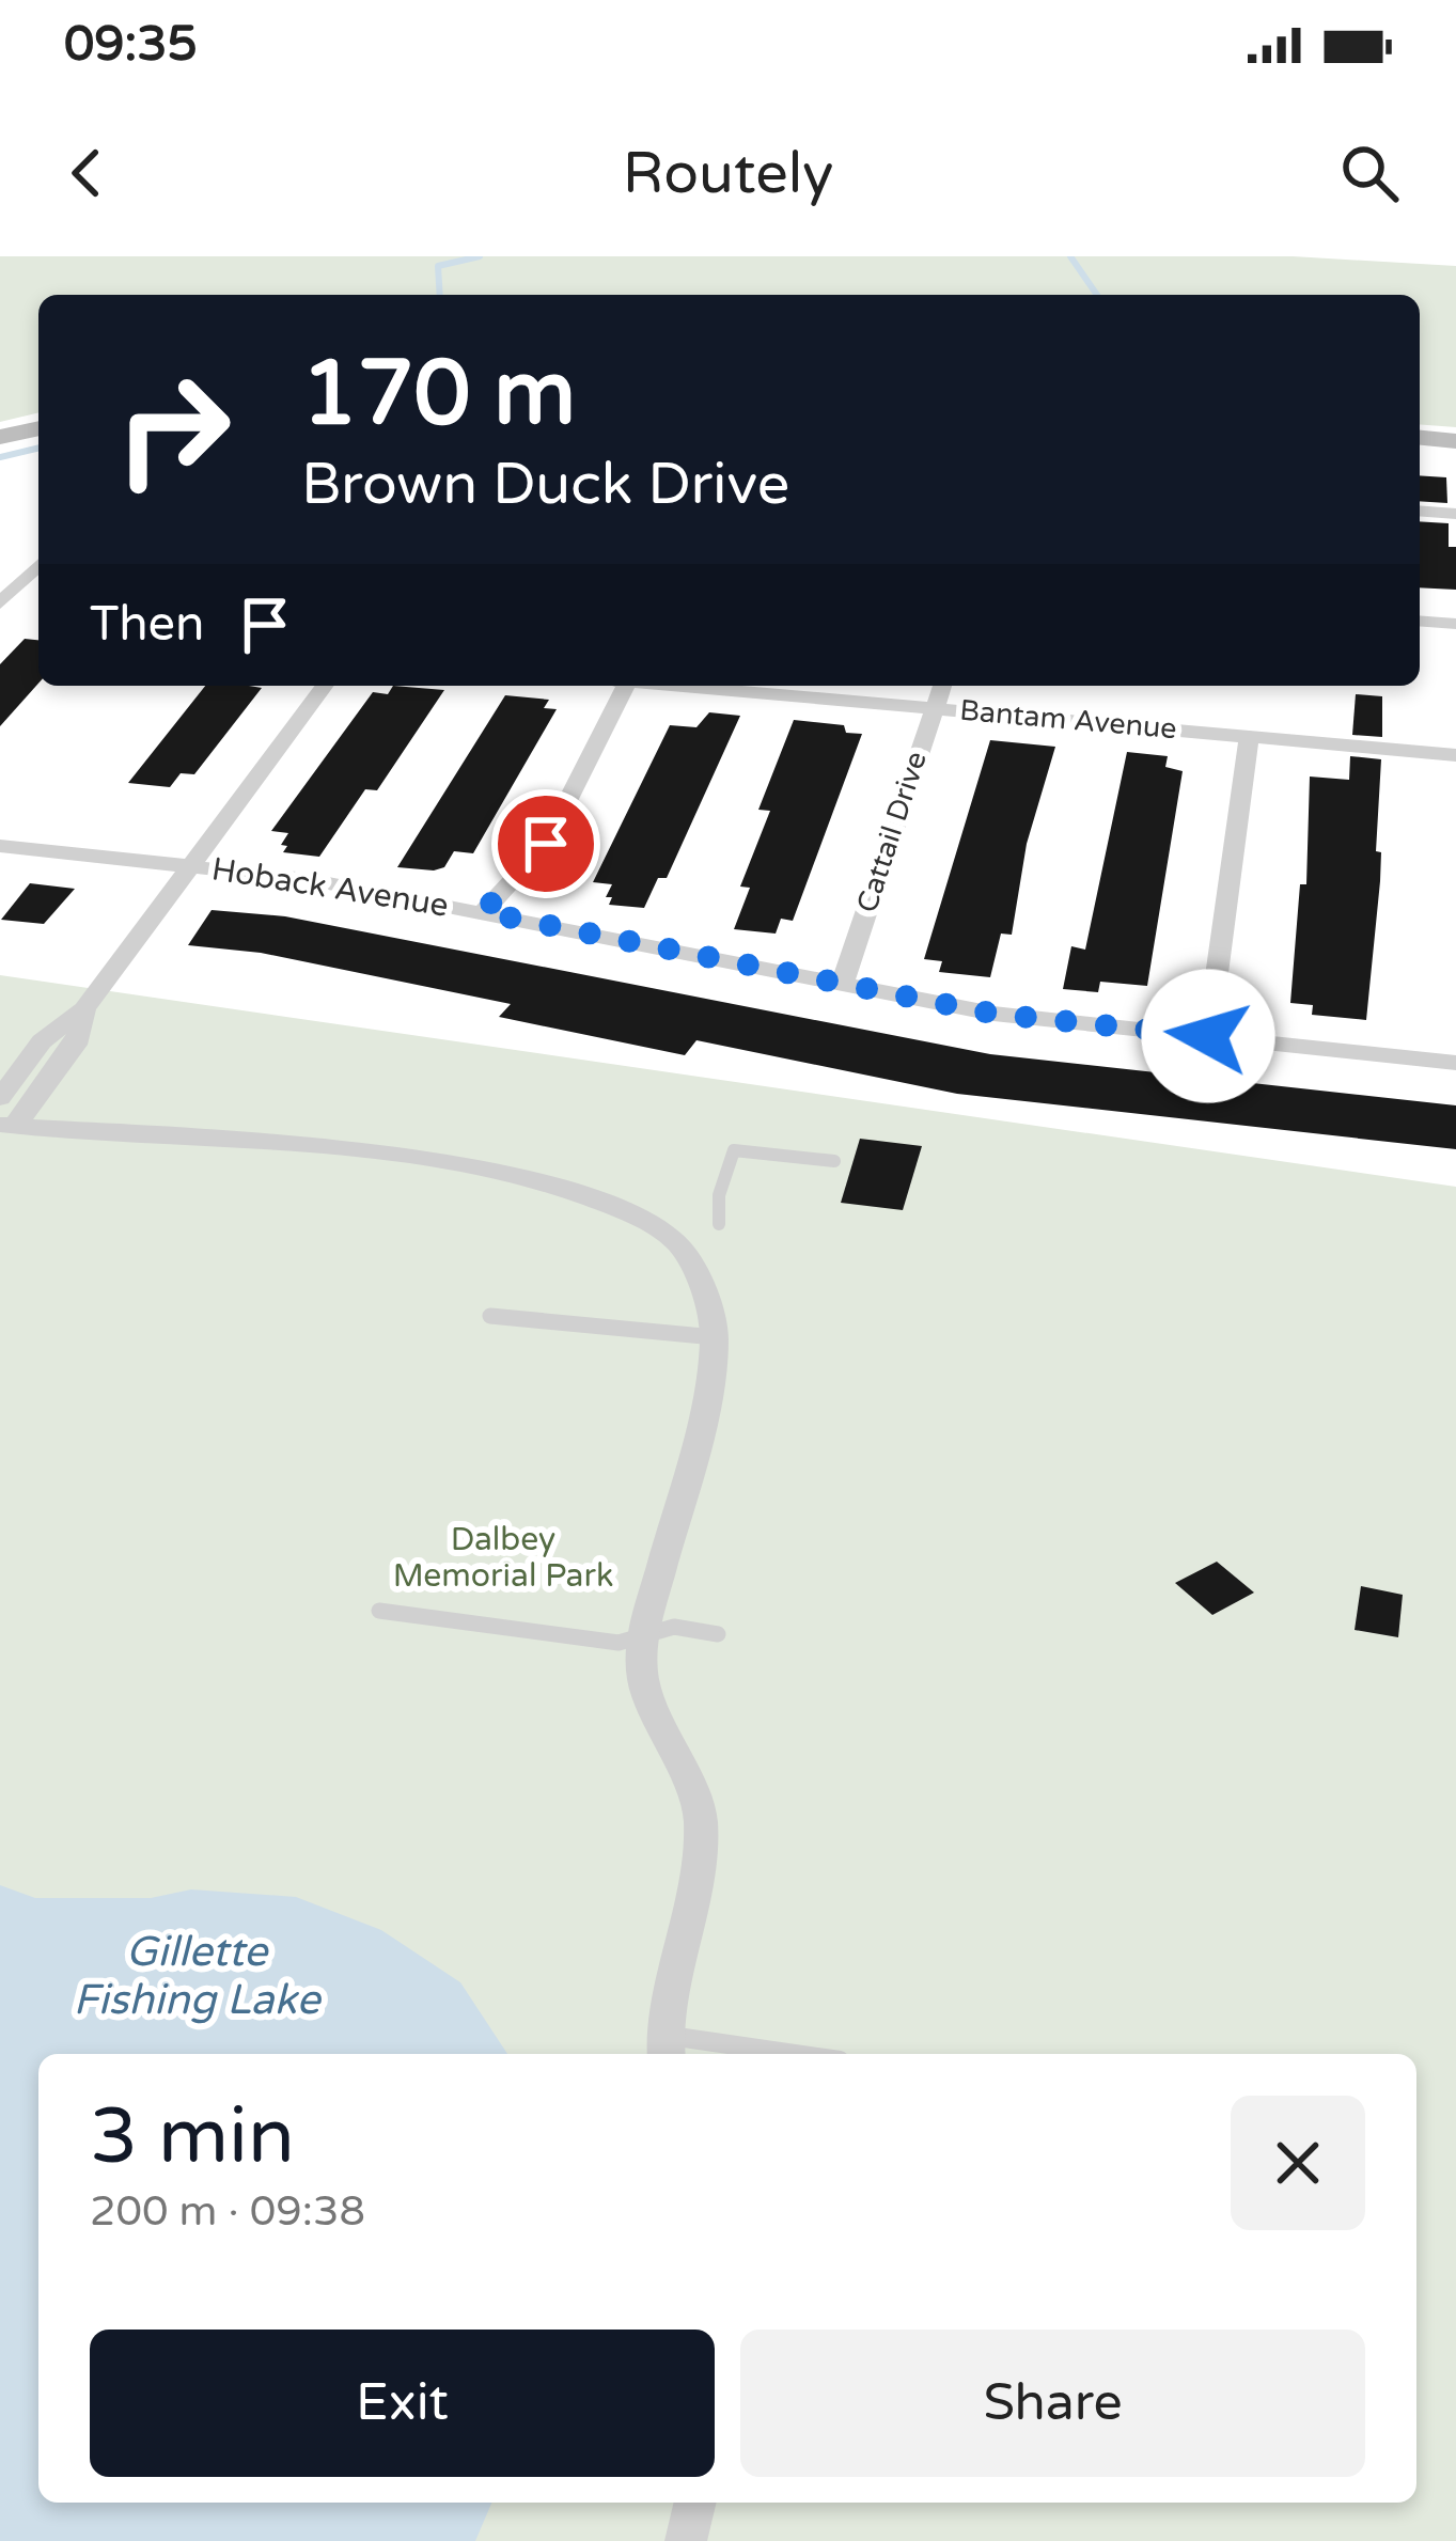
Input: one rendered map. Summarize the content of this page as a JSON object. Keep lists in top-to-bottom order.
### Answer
{
  "streets": {
    "street": ["Bantam Avenue", "Cattail Drive", "Hoback Avenue"]
  },
  "crossings": [
    ["Bantam Avenue", "Cattail Drive"],
    ["Cattail Drive", "Hoback Avenue"]
  ],
  "water": ["Gillette Fishing Lake"],
  "parks": ["Dalbey Memorial Park"],
  "page": {
    "status": "09:35",
    "header": "Routely",
    "turn": ["170 m", "Brown Duck Drive"],
    "then": "Then",
    "heading": ["3 min", "200 m · 09:38"],
    "buttons": ["Exit", "Share"]
  }
}
